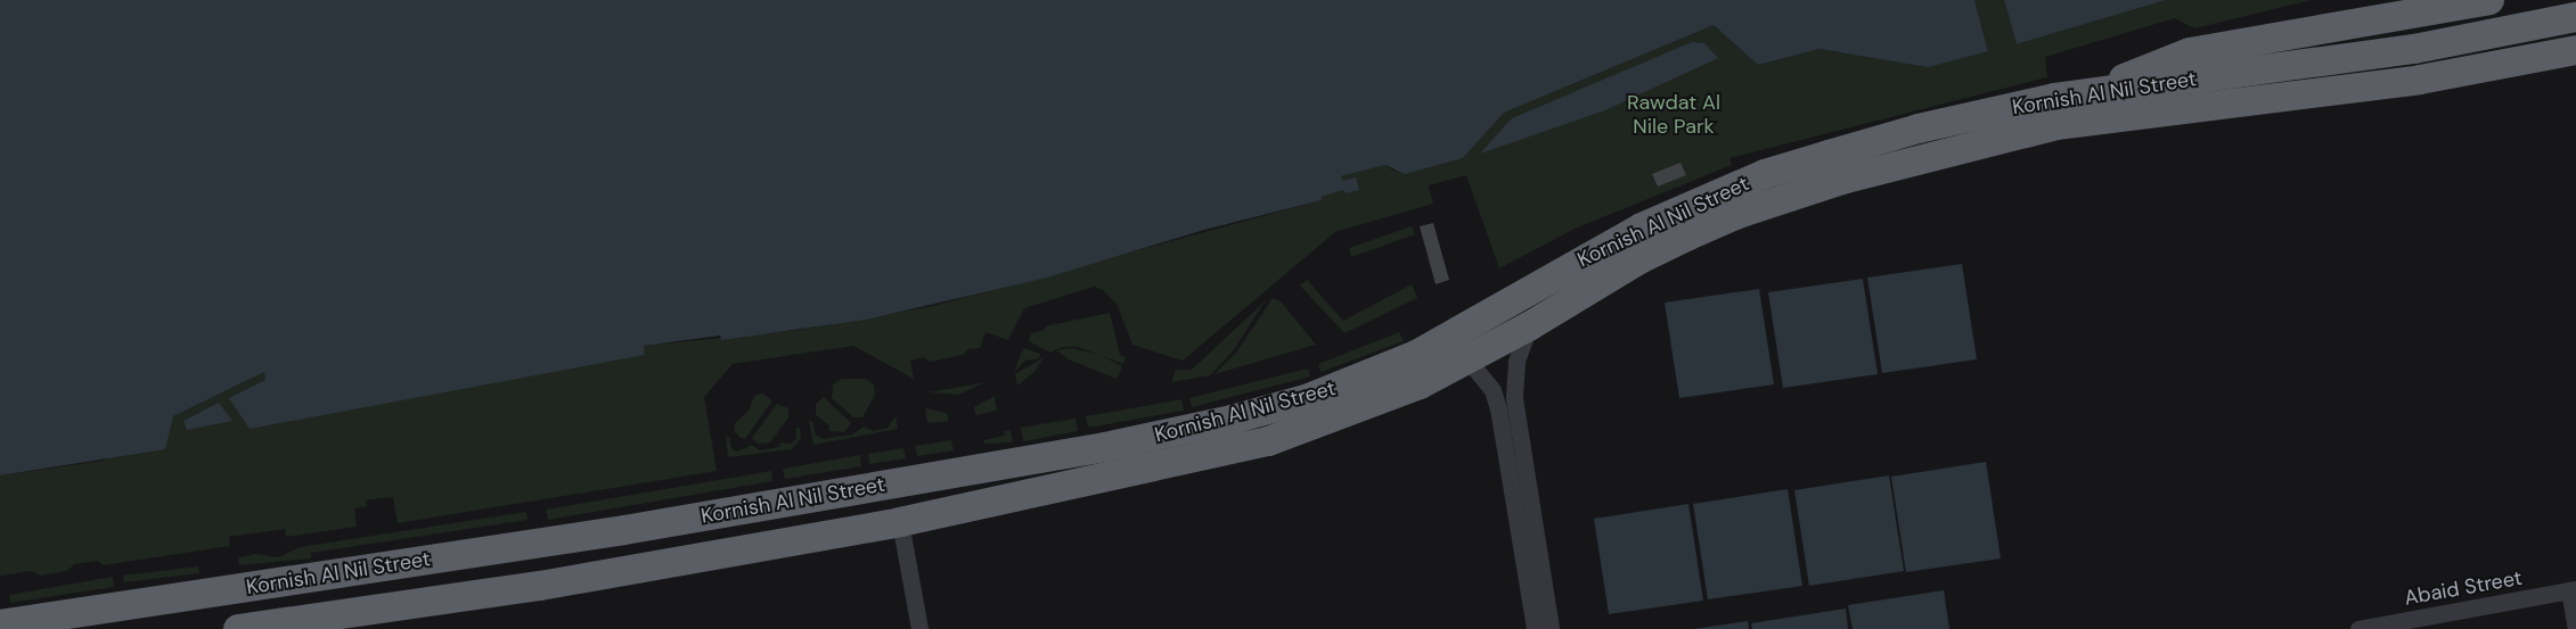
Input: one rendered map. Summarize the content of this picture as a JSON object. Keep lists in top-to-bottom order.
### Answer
{
  "streets": {
    "highway": ["Kornish Al Nil Street"],
    "street": ["Abaid Street"]
  },
  "parks": ["Rawdat Al Nile Park"]
}
